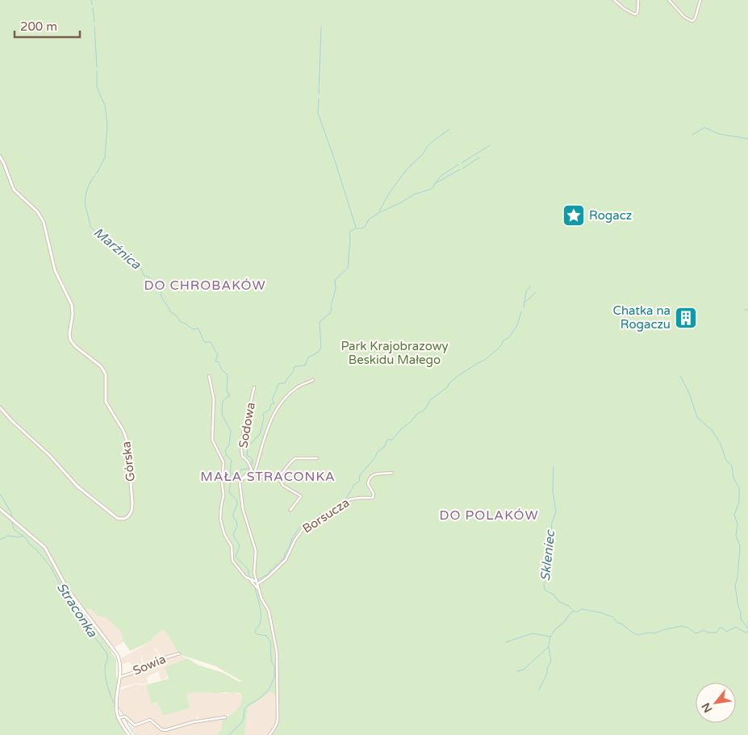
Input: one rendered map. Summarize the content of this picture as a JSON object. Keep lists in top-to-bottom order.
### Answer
{
  "streets": {
    "street": [
      "Sodowa",
      "Górska",
      "Borsucza",
      "Sowia"
    ]
  },
  "districts": ["DO CHROBAKÓW", "MAŁA STRACONKA", "DO POLAKÓW"],
  "water": ["Marźnica", "Skleniec", "Straconka"],
  "parks": ["Park Krajobrazowy Beskidu Małego"],
  "places": {
    "place": ["Rogacz"],
    "building": ["Chatka na Rogaczu"]
  },
  "scale_bar": "200 m",
  "north": "bottom left"
}
